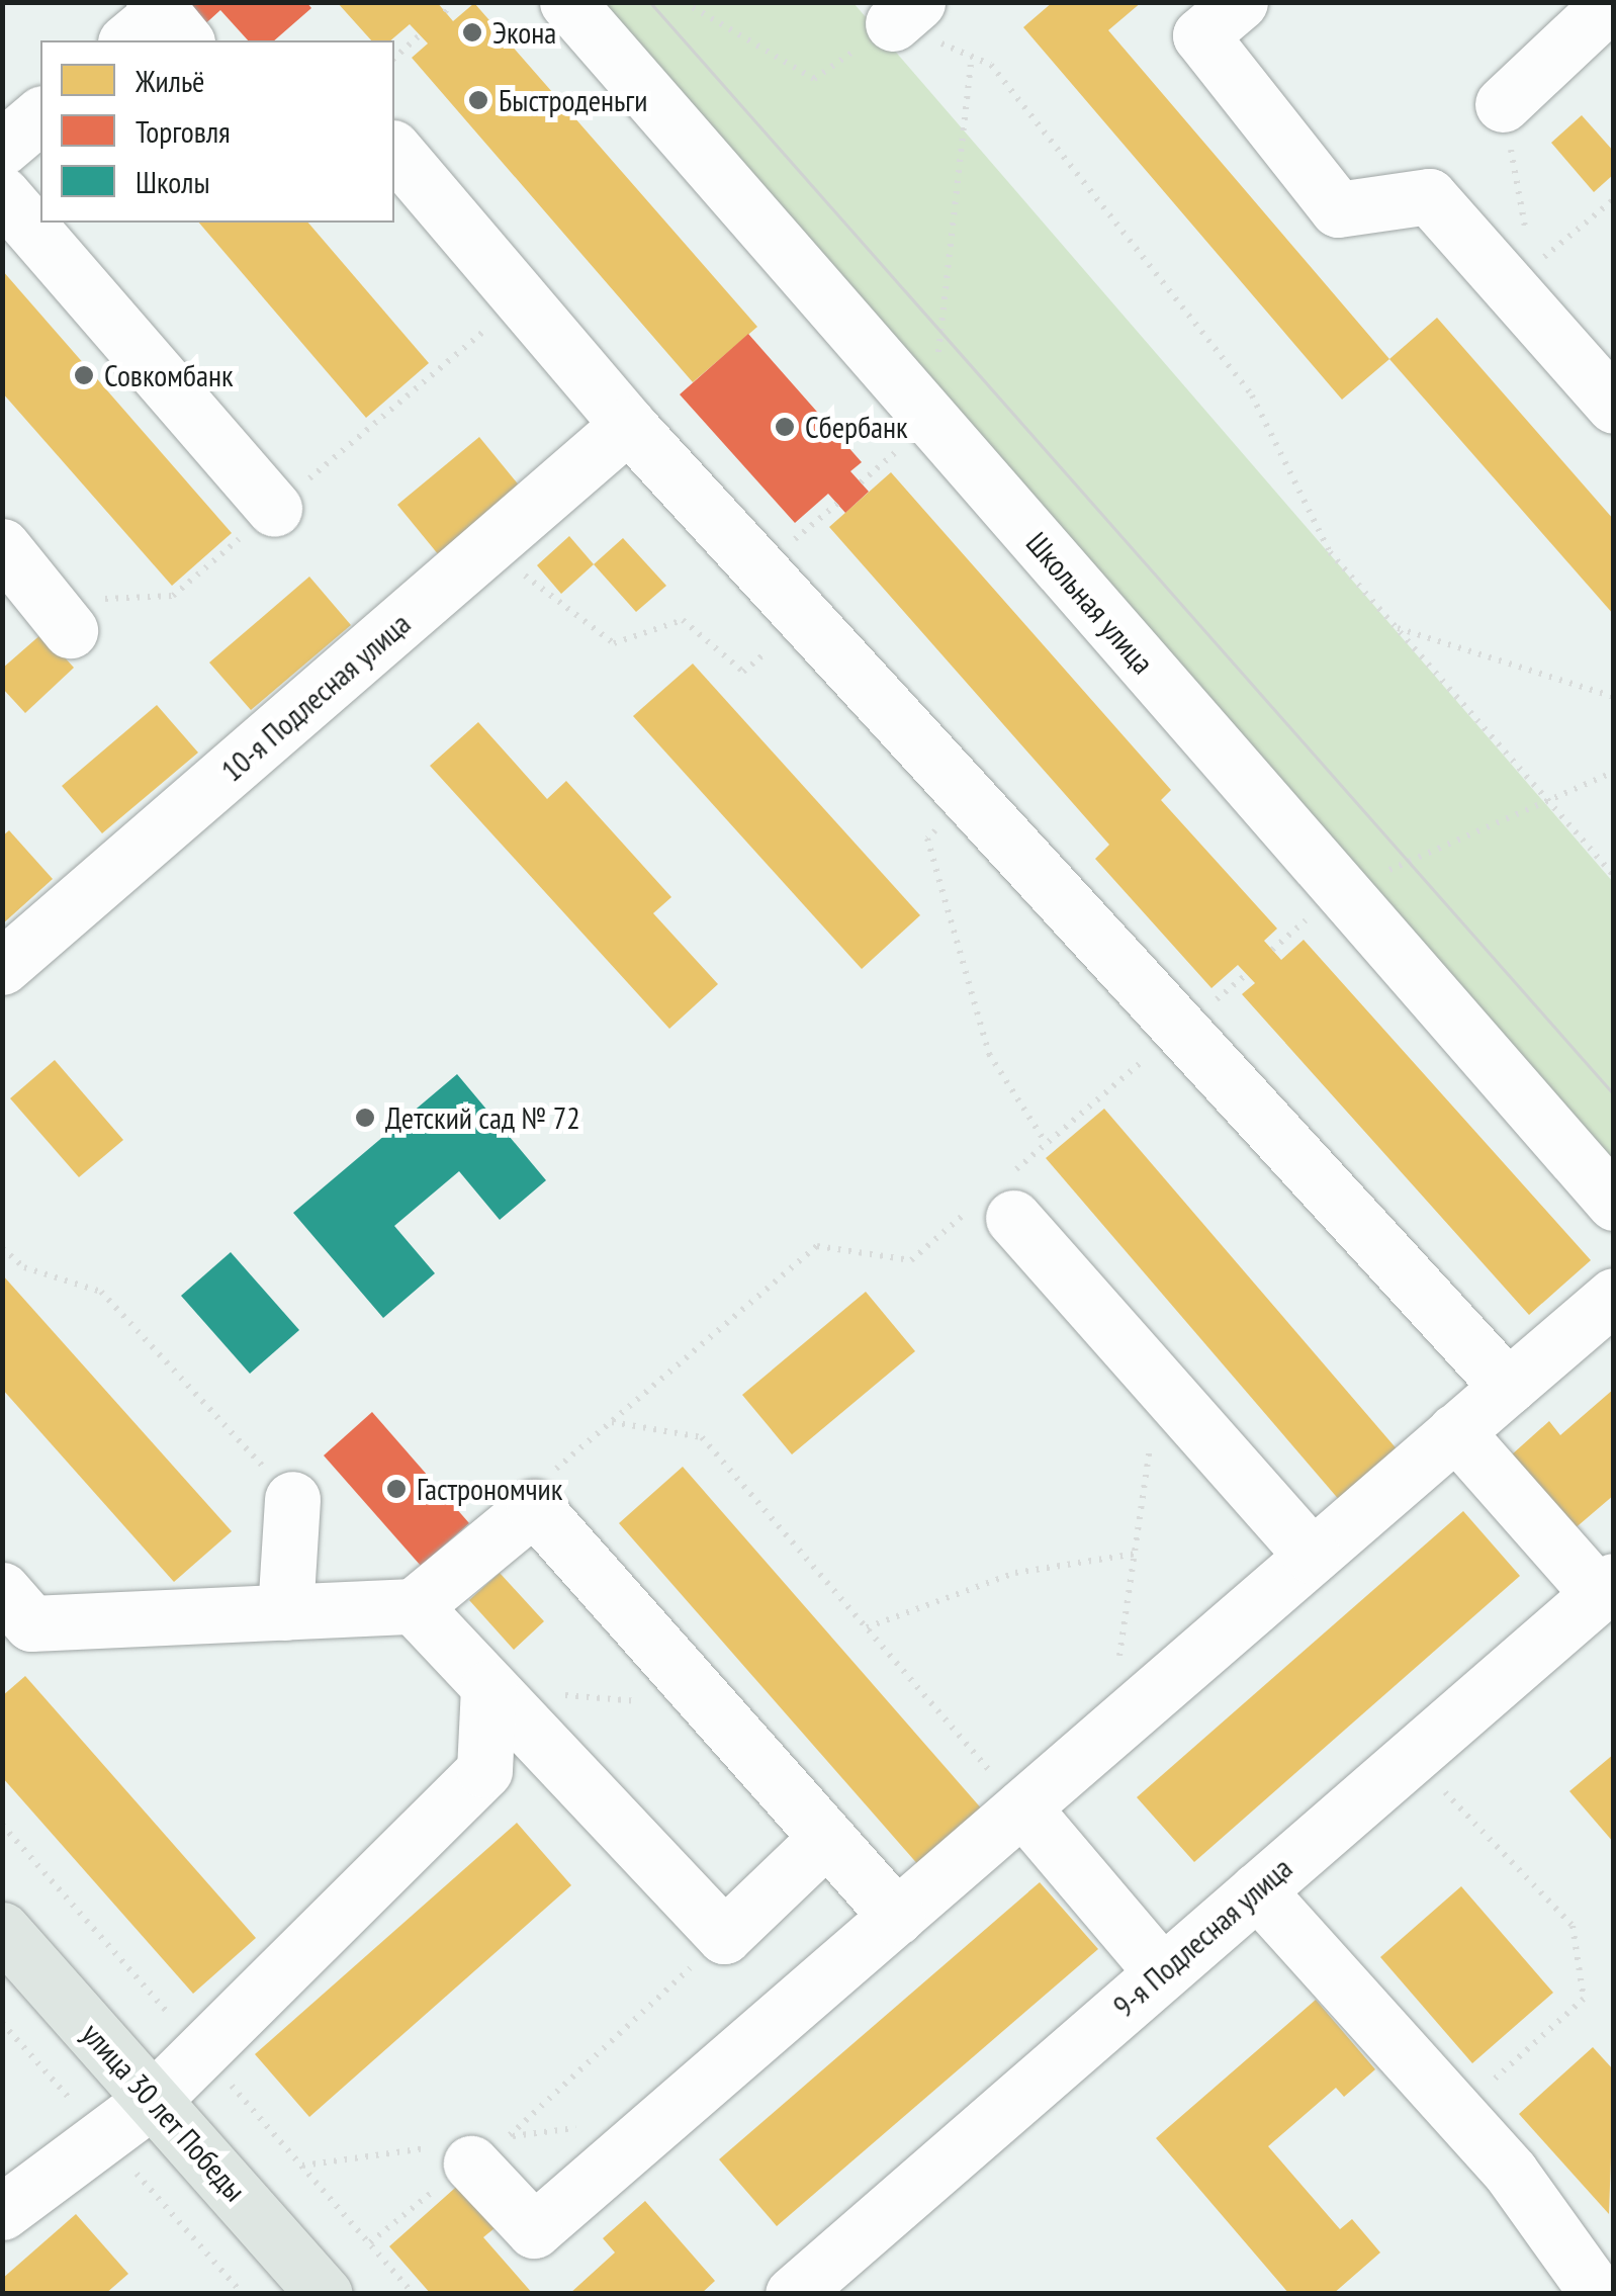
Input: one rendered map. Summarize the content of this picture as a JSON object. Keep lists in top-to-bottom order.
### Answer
{
  "streets": {
    "main road": ["улица 30 лет Победы"],
    "street": ["Школьная улица", "10-я Подлесная улица", "9-я Подлесная улица"]
  },
  "places": [
    "Экона",
    "Быстроденьги",
    "Совкомбанк",
    "Сбербанк",
    "Детский сад № 72",
    "Гастрономчик"
  ],
  "legend": ["Жильё", "Торговля", "Школы"]
}
